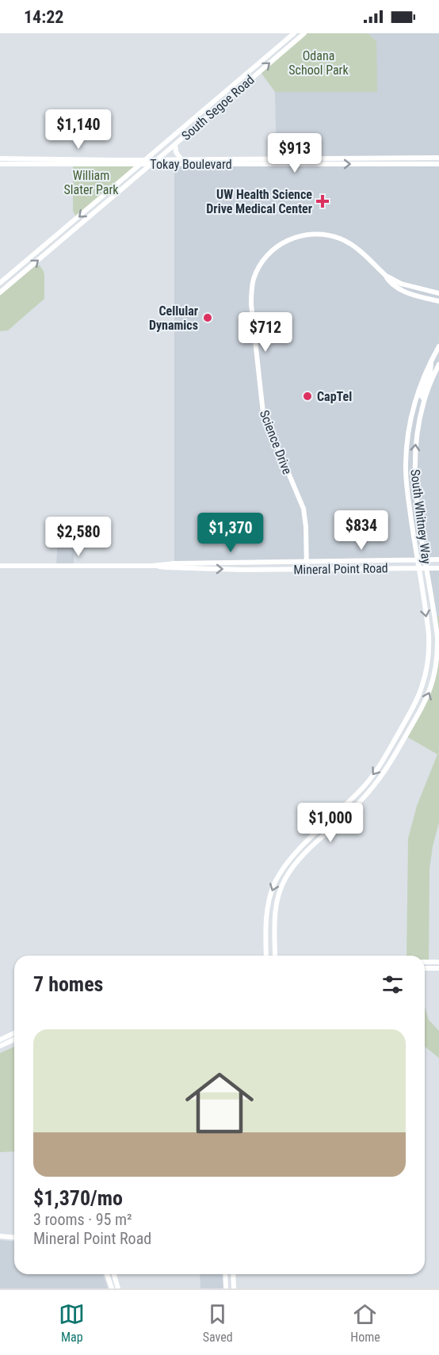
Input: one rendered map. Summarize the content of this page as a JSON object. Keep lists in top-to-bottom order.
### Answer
{
  "streets": {
    "street": [
      "South Segoe Road",
      "Tokay Boulevard",
      "Science Drive",
      "South Whitney Way",
      "Mineral Point Road"
    ]
  },
  "crossings": [
    ["South Segoe Road", "Tokay Boulevard"],
    ["Science Drive", "Mineral Point Road"],
    ["South Whitney Way", "Mineral Point Road"]
  ],
  "parks": ["Odana School Park", "William Slater Park"],
  "places": {
    "health": ["UW Health Science Drive Medical Center"],
    "other": ["Cellular Dynamics", "CapTel"]
  },
  "page": {
    "status": "14:22",
    "price": [
      "$1,140",
      "$913",
      "$712",
      "$834",
      "$1,370",
      "$2,580",
      "$1,000"
    ],
    "heading": "7 homes",
    "list": [
      {
        "name": "$1,370/mo",
        "note": "3 rooms · 95 m² · Mineral Point Road"
      }
    ],
    "tabs": ["Map", "Saved", "Home"]
  }
}
